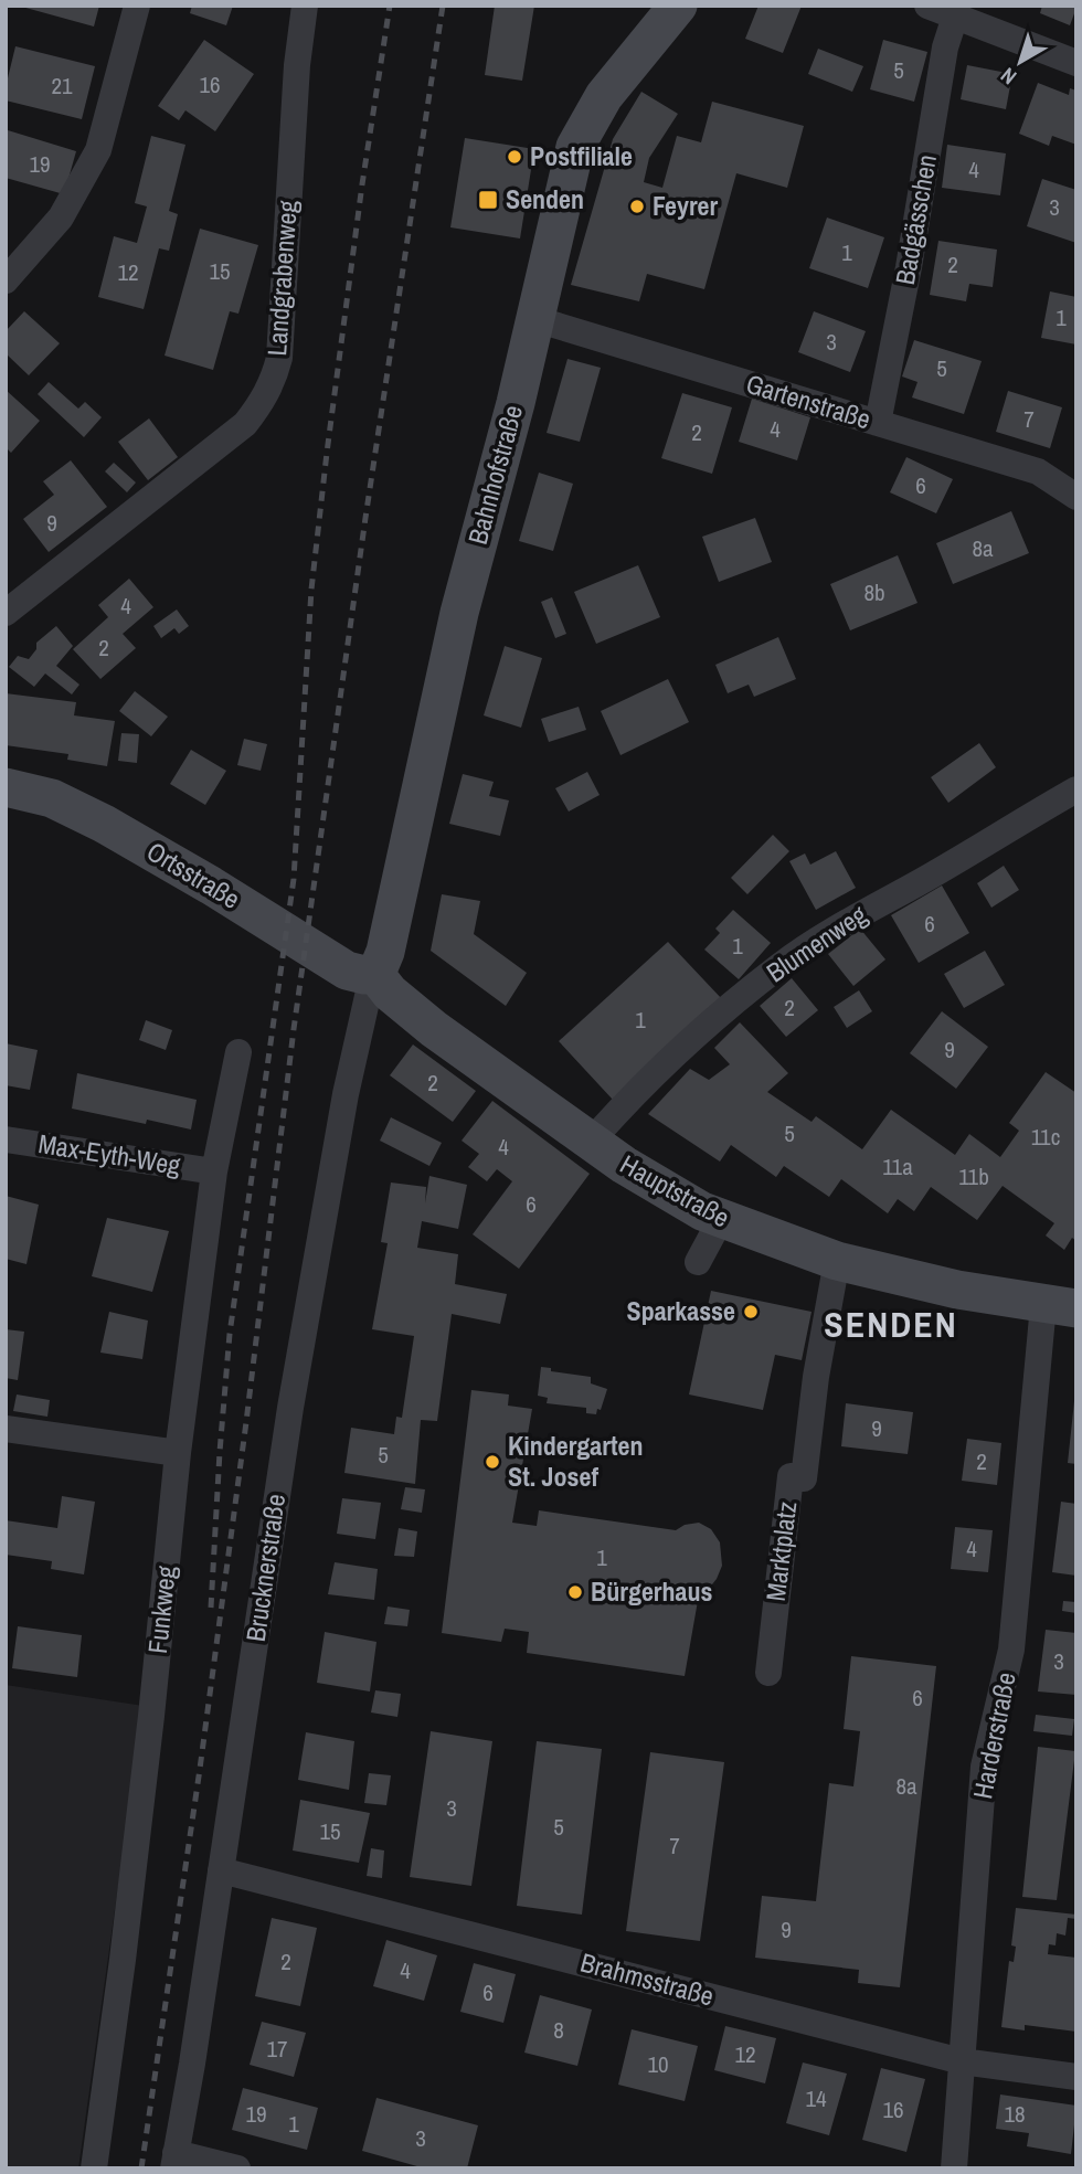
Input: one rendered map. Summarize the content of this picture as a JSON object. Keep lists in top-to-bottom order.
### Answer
{
  "streets": {
    "street": [
      "Badgässchen",
      "Landgrabenweg",
      "Gartenstraße",
      "Bahnhofstraße",
      "Ortsstraße",
      "Blumenweg",
      "Max-Eyth-Weg",
      "Hauptstraße",
      "Marktplatz",
      "Brucknerstraße",
      "Funkweg",
      "Harderstraße",
      "Brahmsstraße"
    ]
  },
  "crossings": [
    ["Badgässchen", "Gartenstraße"],
    ["Gartenstraße", "Bahnhofstraße"],
    ["Bahnhofstraße", "Ortsstraße"],
    ["Bahnhofstraße", "Hauptstraße"],
    ["Bahnhofstraße", "Brucknerstraße"],
    ["Ortsstraße", "Hauptstraße"],
    ["Ortsstraße", "Brucknerstraße"],
    ["Blumenweg", "Hauptstraße"],
    ["Max-Eyth-Weg", "Funkweg"],
    ["Hauptstraße", "Marktplatz"],
    ["Hauptstraße", "Brucknerstraße"],
    ["Hauptstraße", "Harderstraße"],
    ["Brucknerstraße", "Brahmsstraße"],
    ["Harderstraße", "Brahmsstraße"]
  ],
  "districts": ["SENDEN"],
  "places": {
    "other": [
      "Postfiliale",
      "Feyrer",
      "Sparkasse",
      "Kindergarten St. Josef",
      "Bürgerhaus"
    ],
    "transit": ["Senden"]
  },
  "house_numbers": [
    "5",
    "16",
    "21",
    "19",
    "4",
    "3",
    "1",
    "2",
    "15",
    "12",
    "1",
    "3",
    "5",
    "7",
    "4",
    "2",
    "6",
    "9",
    "8a",
    "8b",
    "4",
    "2",
    "6",
    "1",
    "2",
    "1",
    "9",
    "2",
    "5",
    "11c",
    "4",
    "11a",
    "11b",
    "6",
    "9",
    "5",
    "2",
    "4",
    "1",
    "3",
    "6",
    "8a",
    "3",
    "5",
    "15",
    "7",
    "9",
    "2",
    "4",
    "6",
    "8",
    "17",
    "12",
    "10",
    "14",
    "16",
    "19",
    "18",
    "1",
    "3"
  ],
  "north": "bottom left"
}
